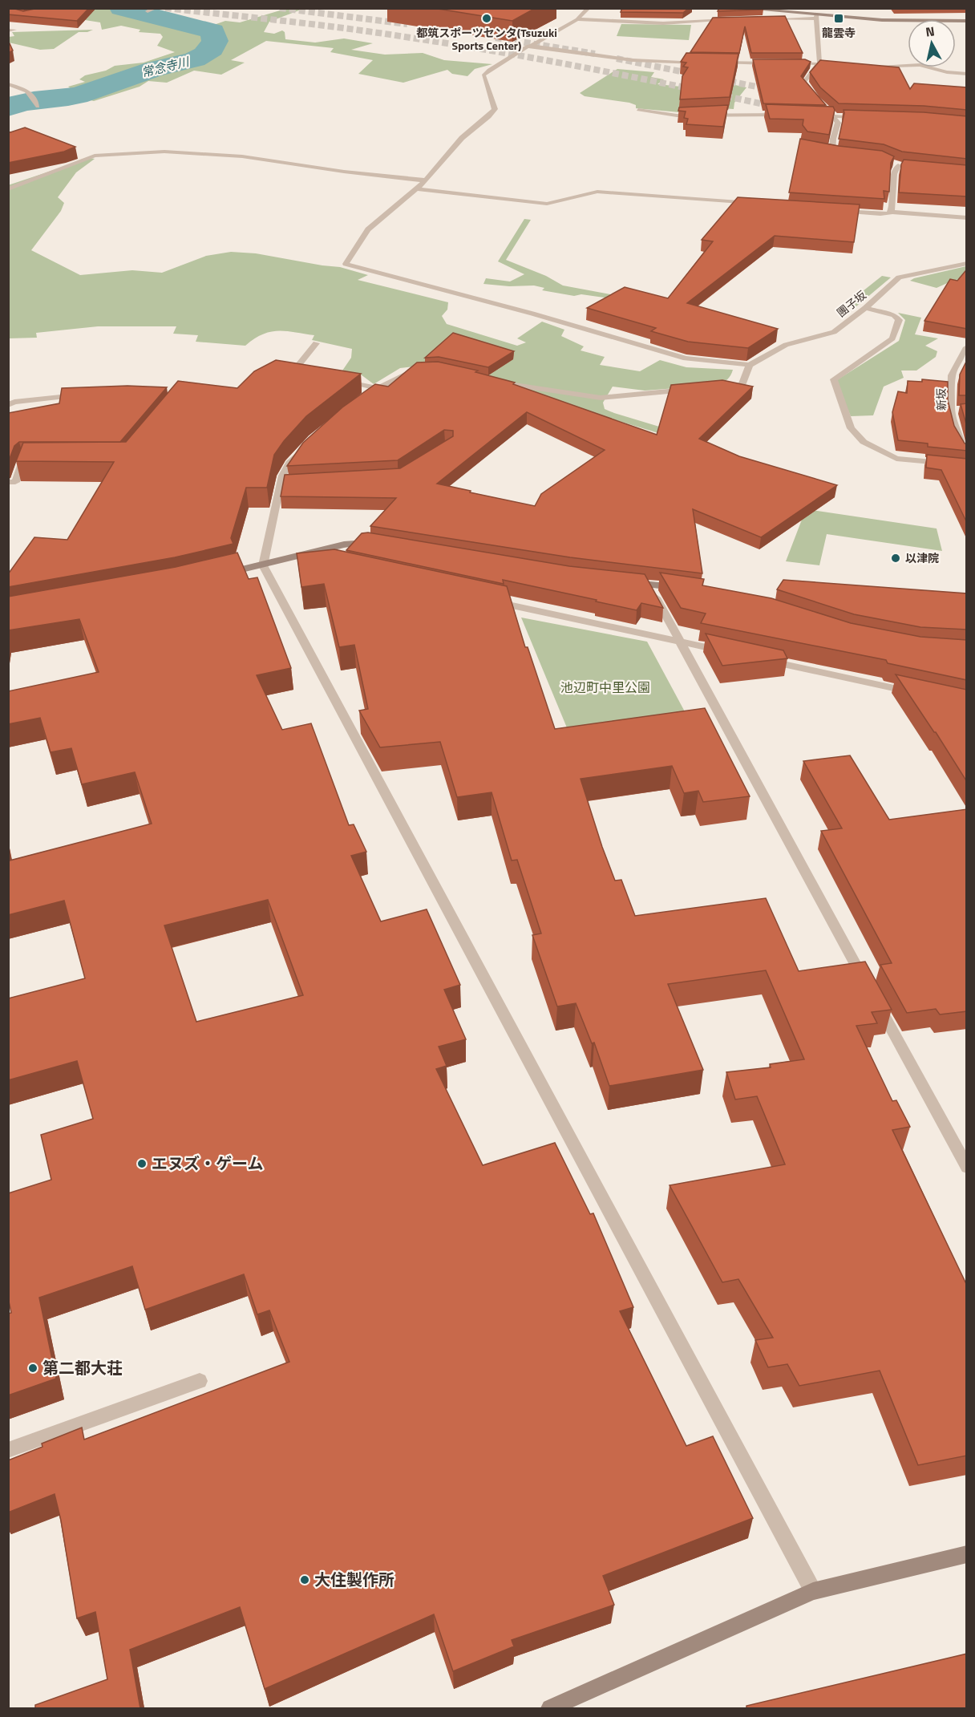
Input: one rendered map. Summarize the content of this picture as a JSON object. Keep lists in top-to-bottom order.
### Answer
{
  "streets": {
    "street": ["團子坂", "新坂"]
  },
  "water": ["常念寺川"],
  "parks": ["池辺町中里公園"],
  "places": {
    "other": [
      "都筑スポーツセンタ(Tsuzuki Sports Center)",
      "以津院",
      "エヌズ・ゲーム",
      "第二都大荘",
      "大住製作所"
    ],
    "transit": ["龍雲寺"]
  },
  "north": "top"
}
